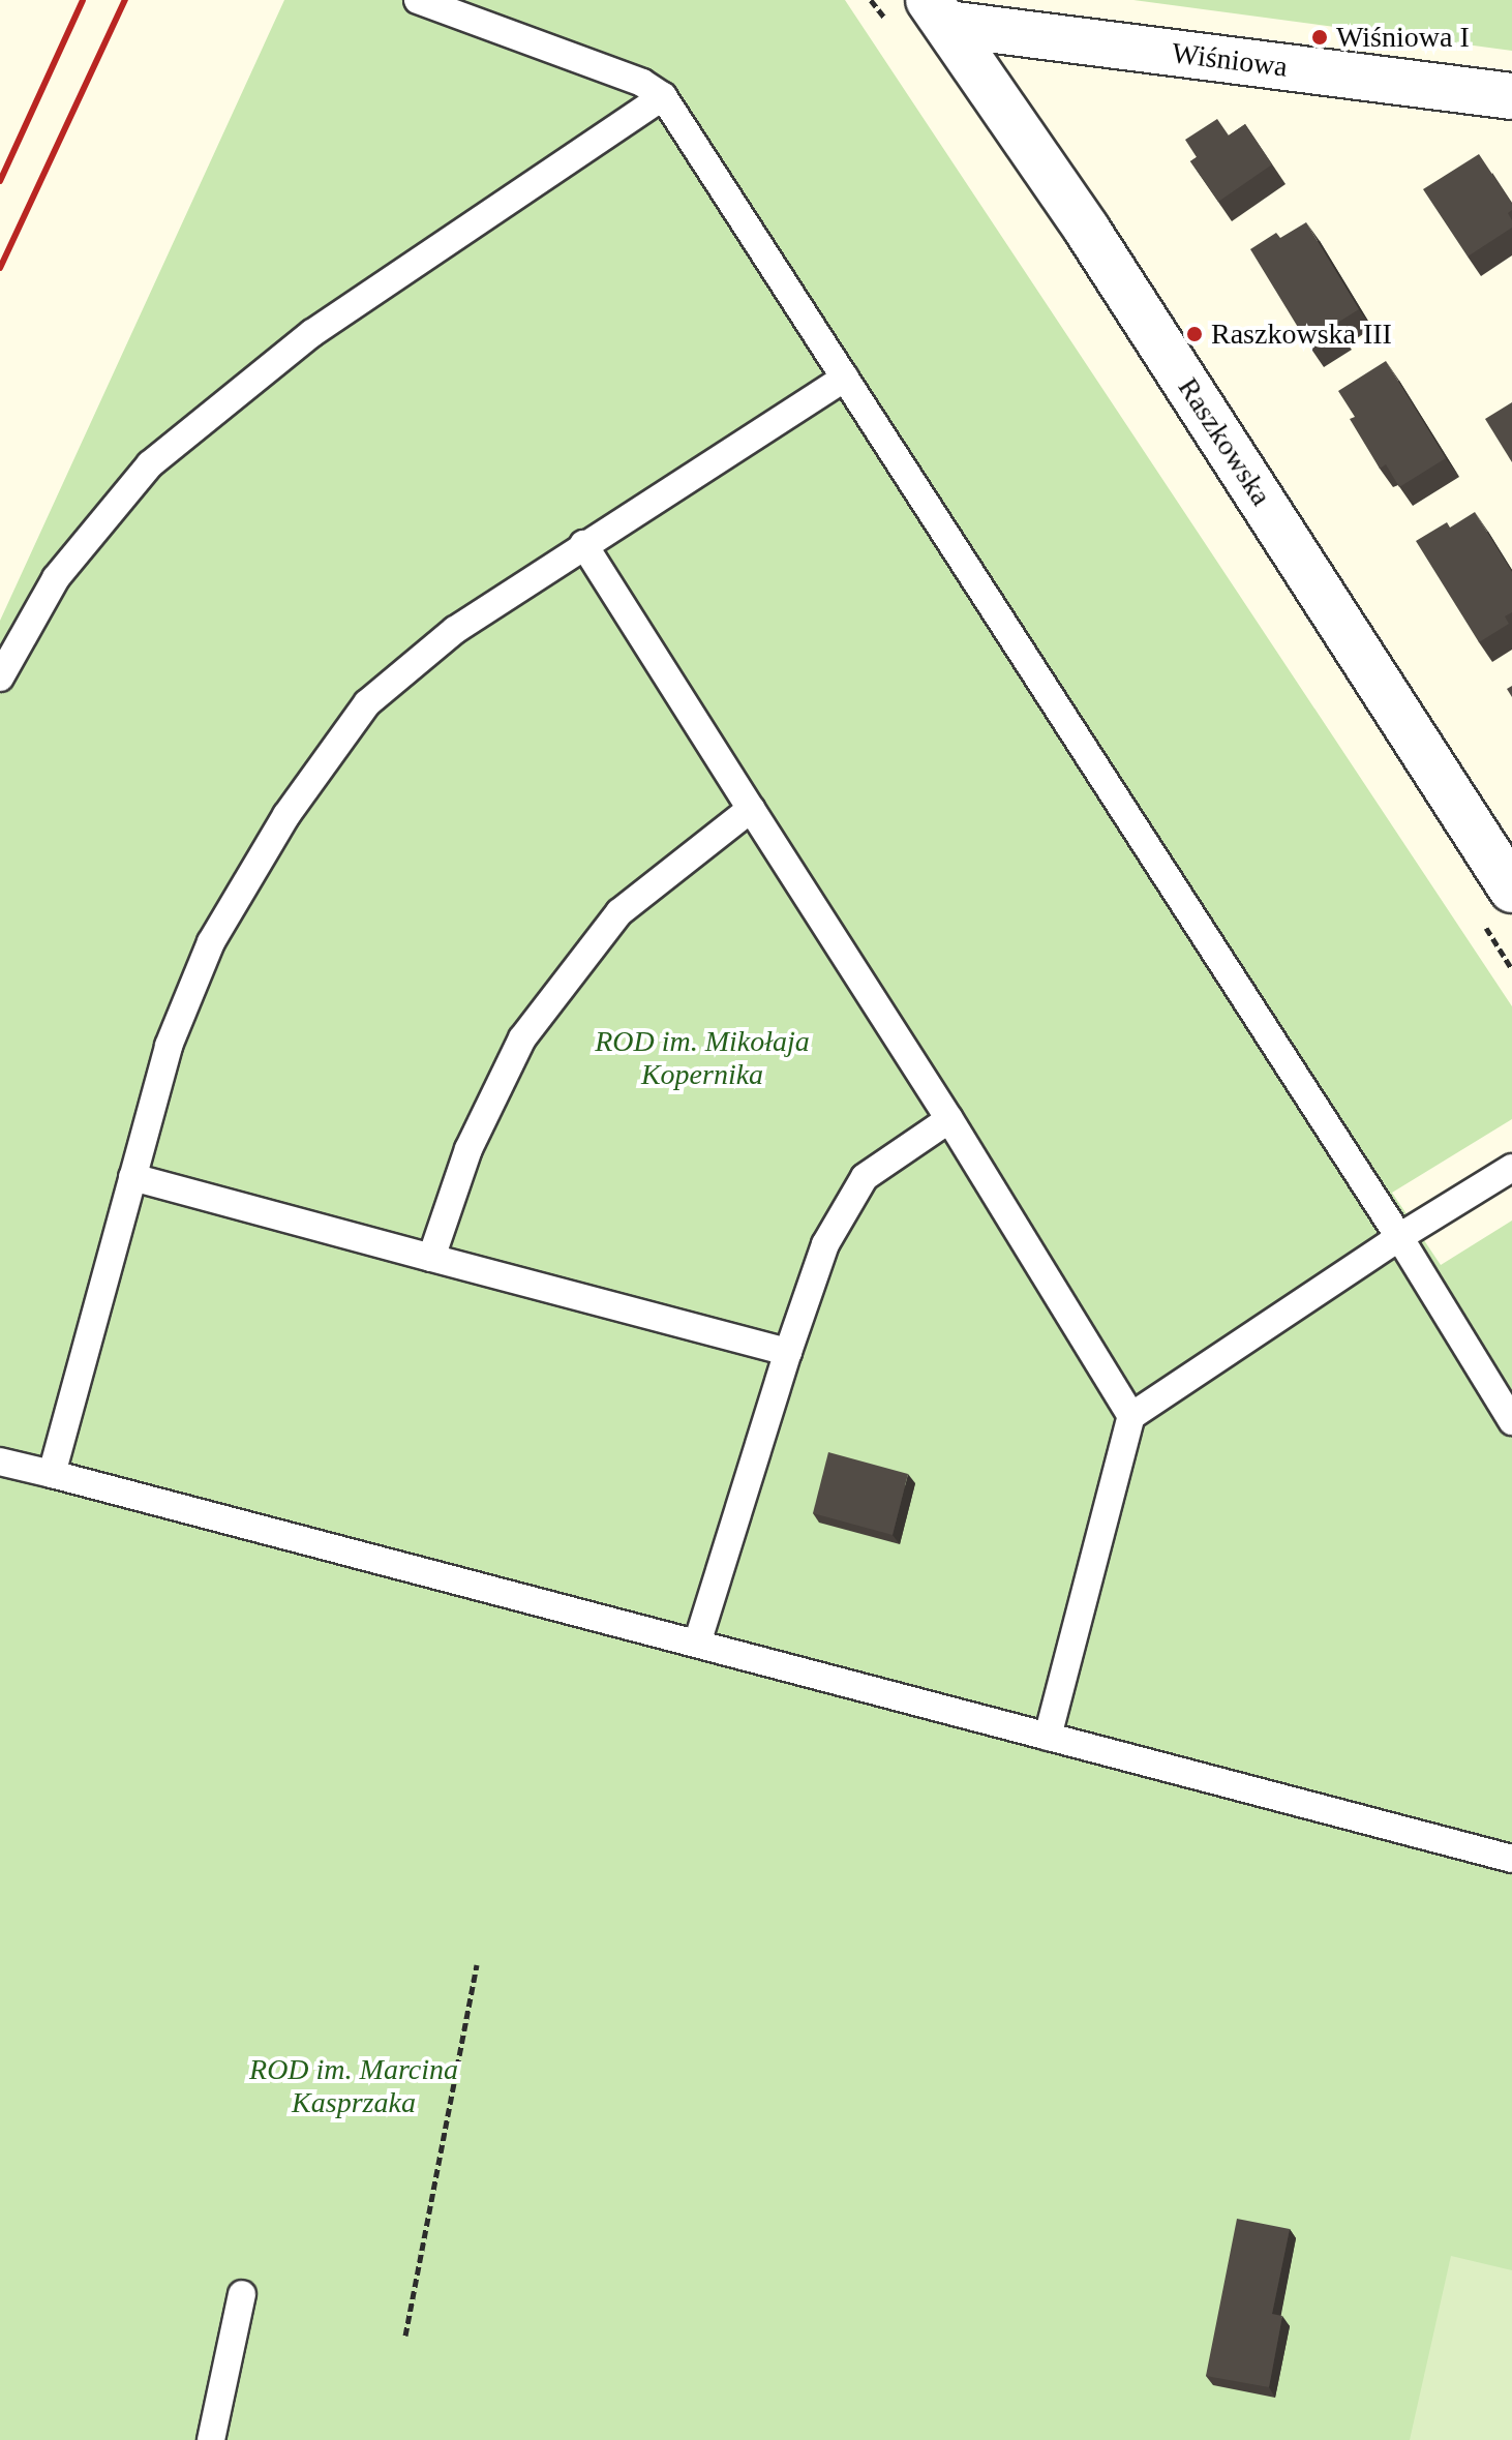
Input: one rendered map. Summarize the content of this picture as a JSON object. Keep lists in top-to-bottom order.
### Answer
{
  "streets": {
    "street": ["Wiśniowa", "Raszkowska"]
  },
  "crossings": [
    ["Wiśniowa", "Raszkowska"]
  ],
  "parks": ["ROD im. Mikołaja Kopernika", "ROD im. Marcina Kasprzaka"],
  "places": ["Wiśniowa I", "Raszkowska III"]
}
